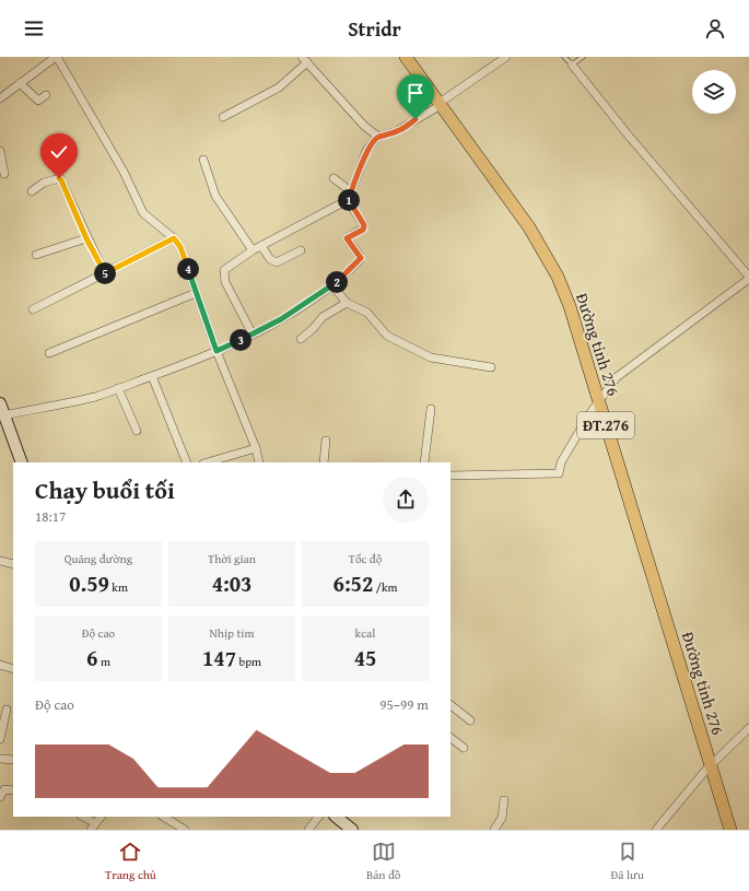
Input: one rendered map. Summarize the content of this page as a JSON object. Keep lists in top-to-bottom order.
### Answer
{
  "streets": {
    "main road": ["Đường tỉnh 276", "ĐT.276"]
  },
  "page": {
    "header": "Stridr",
    "pins": [
      "1",
      "4",
      "5",
      "2",
      "3"
    ],
    "heading": ["Chạy buổi tối", "18:17"],
    "stats": [
      ["Quãng đường", "0.59 km"],
      ["Thời gian", "4:03"],
      ["Tốc độ", "6:52 /km"],
      ["Độ cao", "6 m"],
      ["Nhịp tim", "147 bpm"],
      ["kcal", "45"]
    ],
    "chart": ["Độ cao", "95–99 m"],
    "tabs": ["Trang chủ", "Bản đồ", "Đã lưu"]
  }
}
